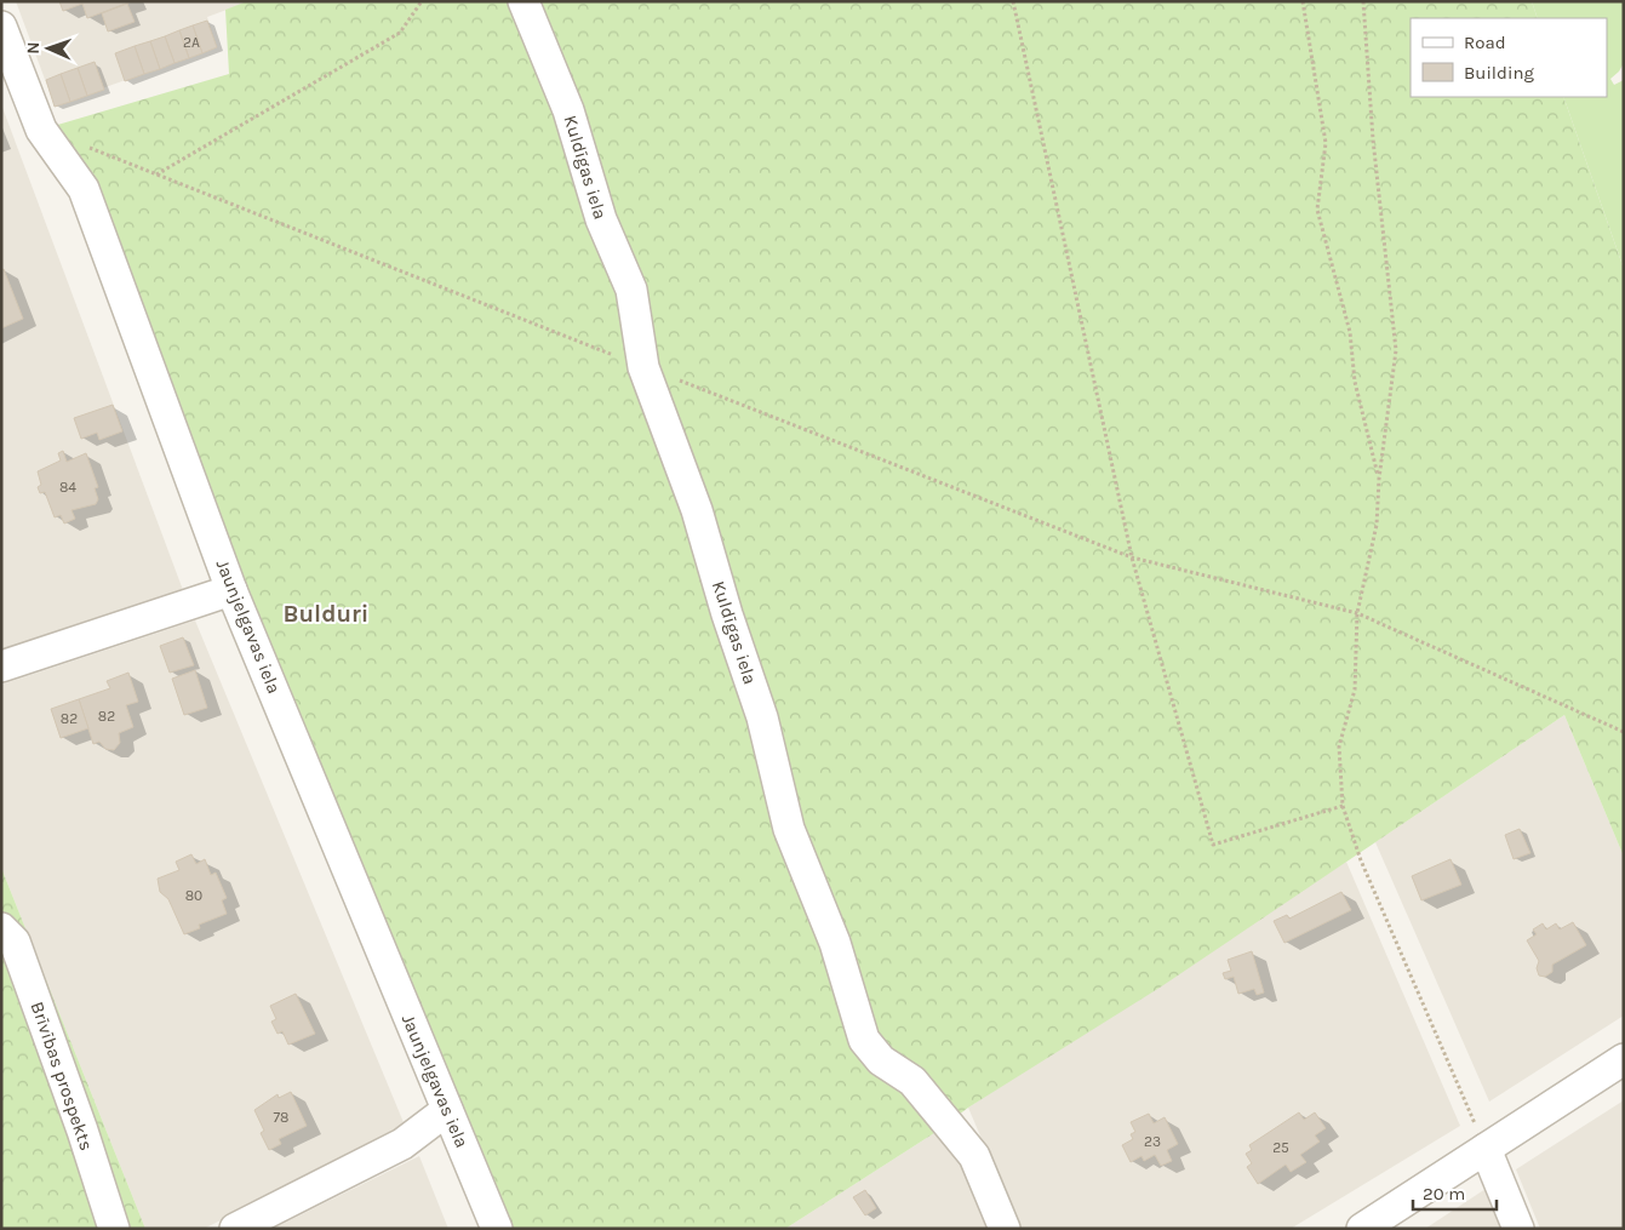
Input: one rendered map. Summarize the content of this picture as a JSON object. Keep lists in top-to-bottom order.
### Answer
{
  "streets": {
    "street": ["Kuldīgas iela", "Jaunjelgavas iela", "Brīvības prospekts"]
  },
  "districts": ["Bulduri"],
  "house_numbers": [
    "2A",
    "84",
    "82",
    "82",
    "80",
    "78",
    "23",
    "25"
  ],
  "legend": ["Road", "Building"],
  "scale_bar": "20 m",
  "north": "left"
}
